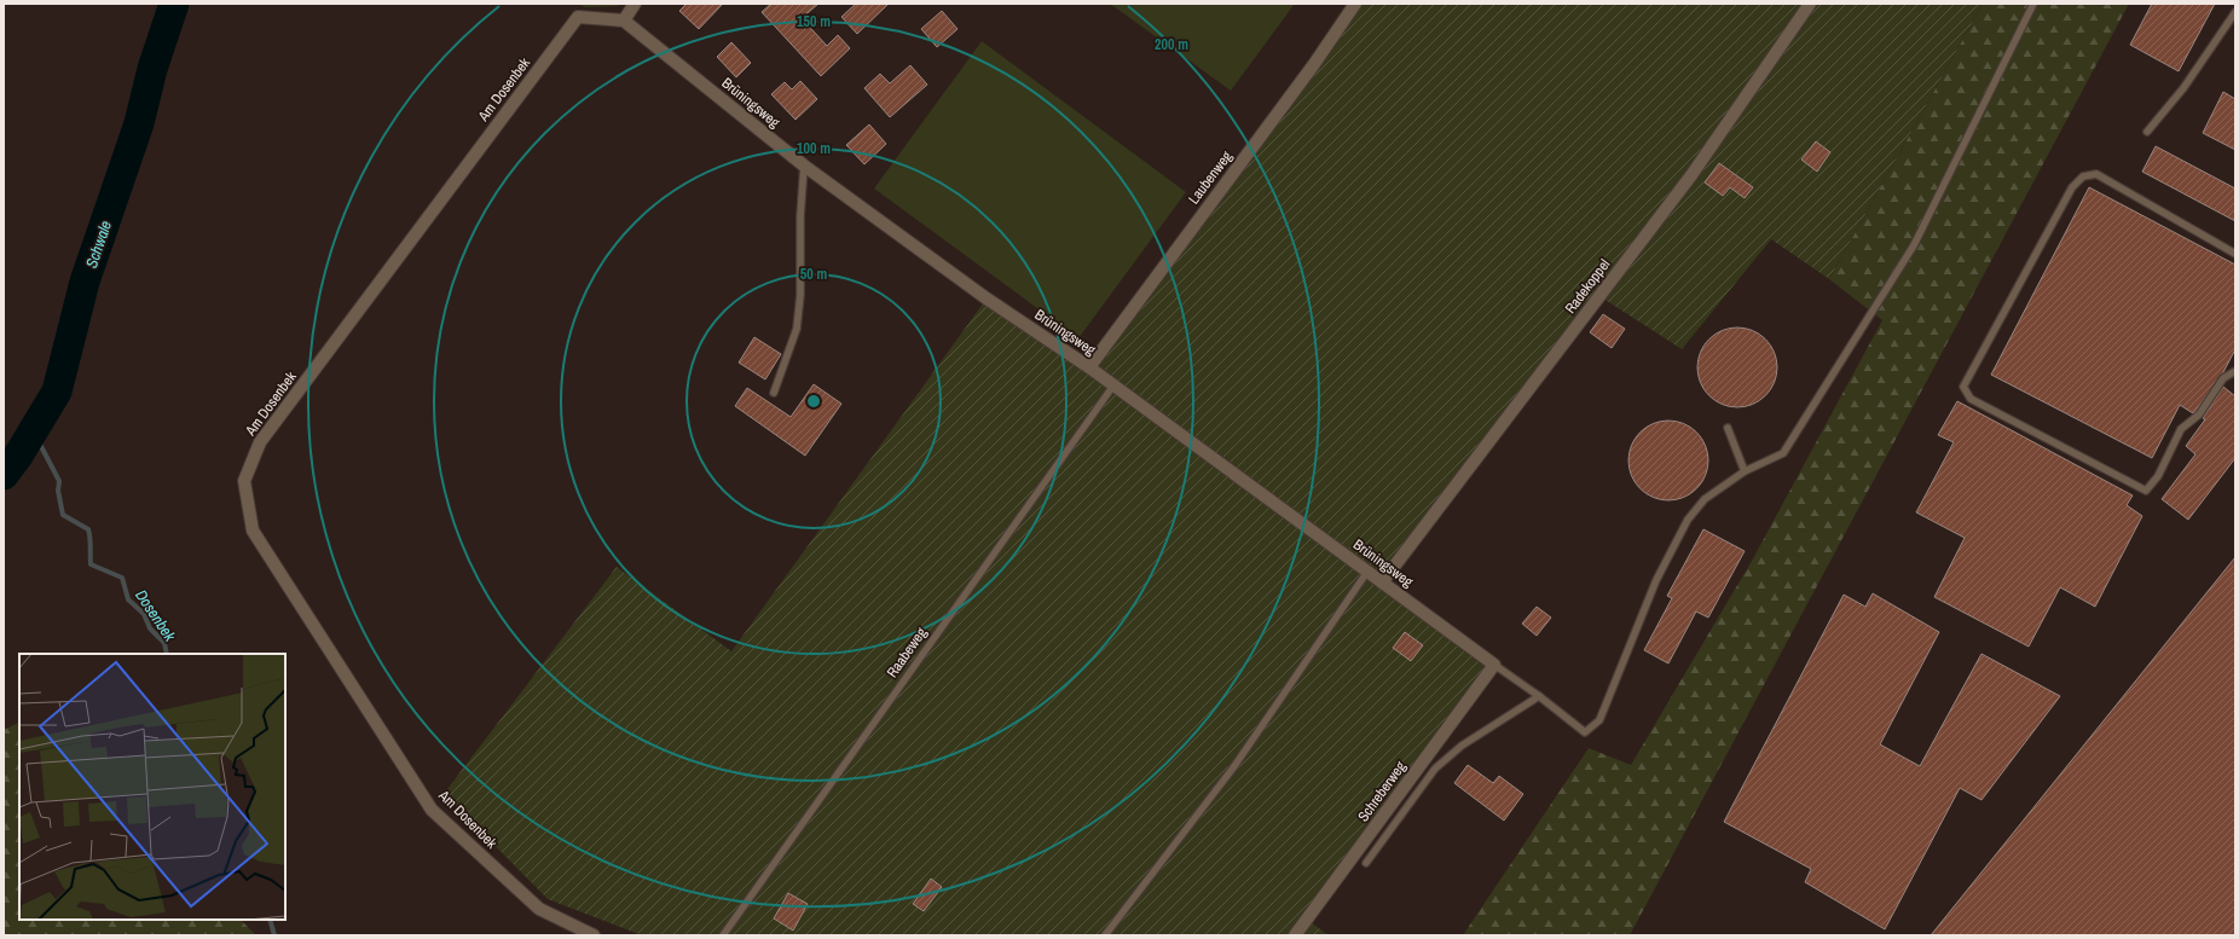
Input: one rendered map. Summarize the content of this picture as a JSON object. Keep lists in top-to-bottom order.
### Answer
{
  "streets": {
    "street": [
      "Am Dosenbek",
      "Brüningsweg",
      "Laubenweg",
      "Radekoppel",
      "Schreberweg"
    ],
    "lane": ["Raabeweg"]
  },
  "crossings": [
    ["Am Dosenbek", "Brüningsweg"],
    ["Brüningsweg", "Laubenweg"],
    ["Brüningsweg", "Radekoppel"],
    ["Brüningsweg", "Raabeweg"],
    ["Brüningsweg", "Schreberweg"]
  ],
  "water": ["Schwale", "Dosenbek"],
  "rings": [
    "150 m",
    "200 m",
    "100 m",
    "50 m"
  ]
}
